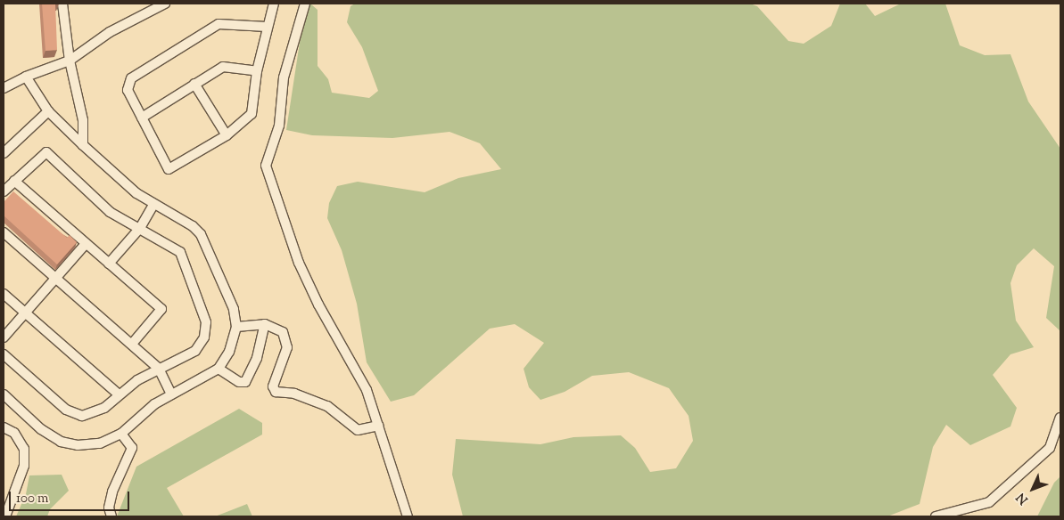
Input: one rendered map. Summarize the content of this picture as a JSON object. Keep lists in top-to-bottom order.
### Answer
{
  "scale_bar": "100 m",
  "north": "bottom left"
}
